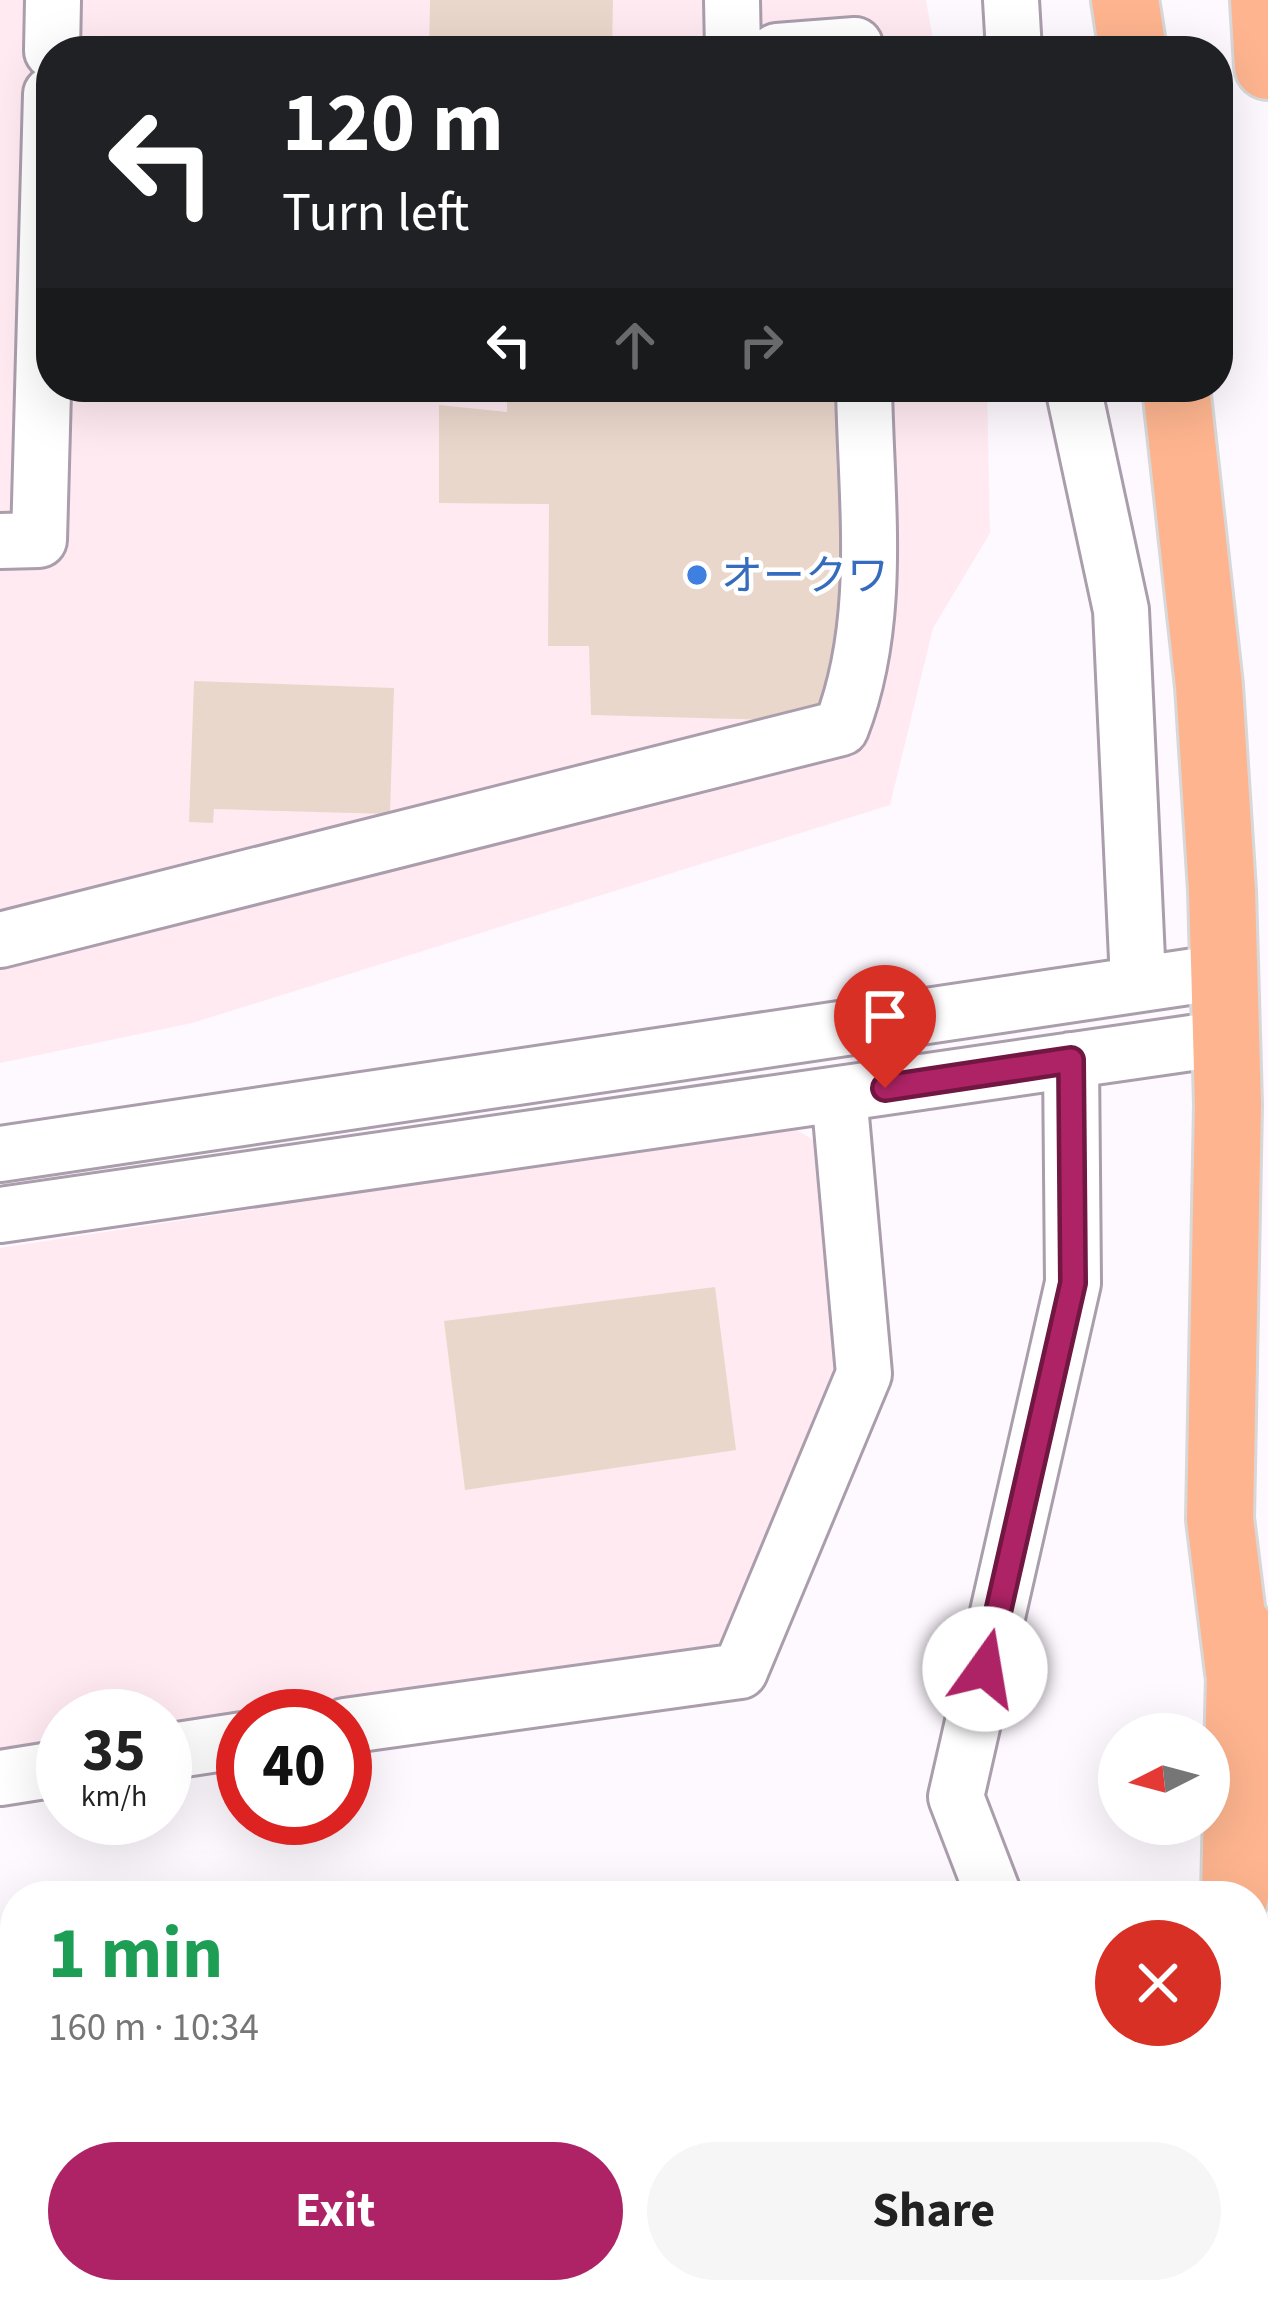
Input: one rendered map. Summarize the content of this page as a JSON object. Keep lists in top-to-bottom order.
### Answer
{
  "places": ["オークワ"],
  "north": "left",
  "page": {
    "turn": ["120 m", "Turn left"],
    "speed": "35 km/h",
    "limit": "40",
    "heading": ["1 min", "160 m · 10:34"],
    "buttons": ["Exit", "Share"]
  }
}
